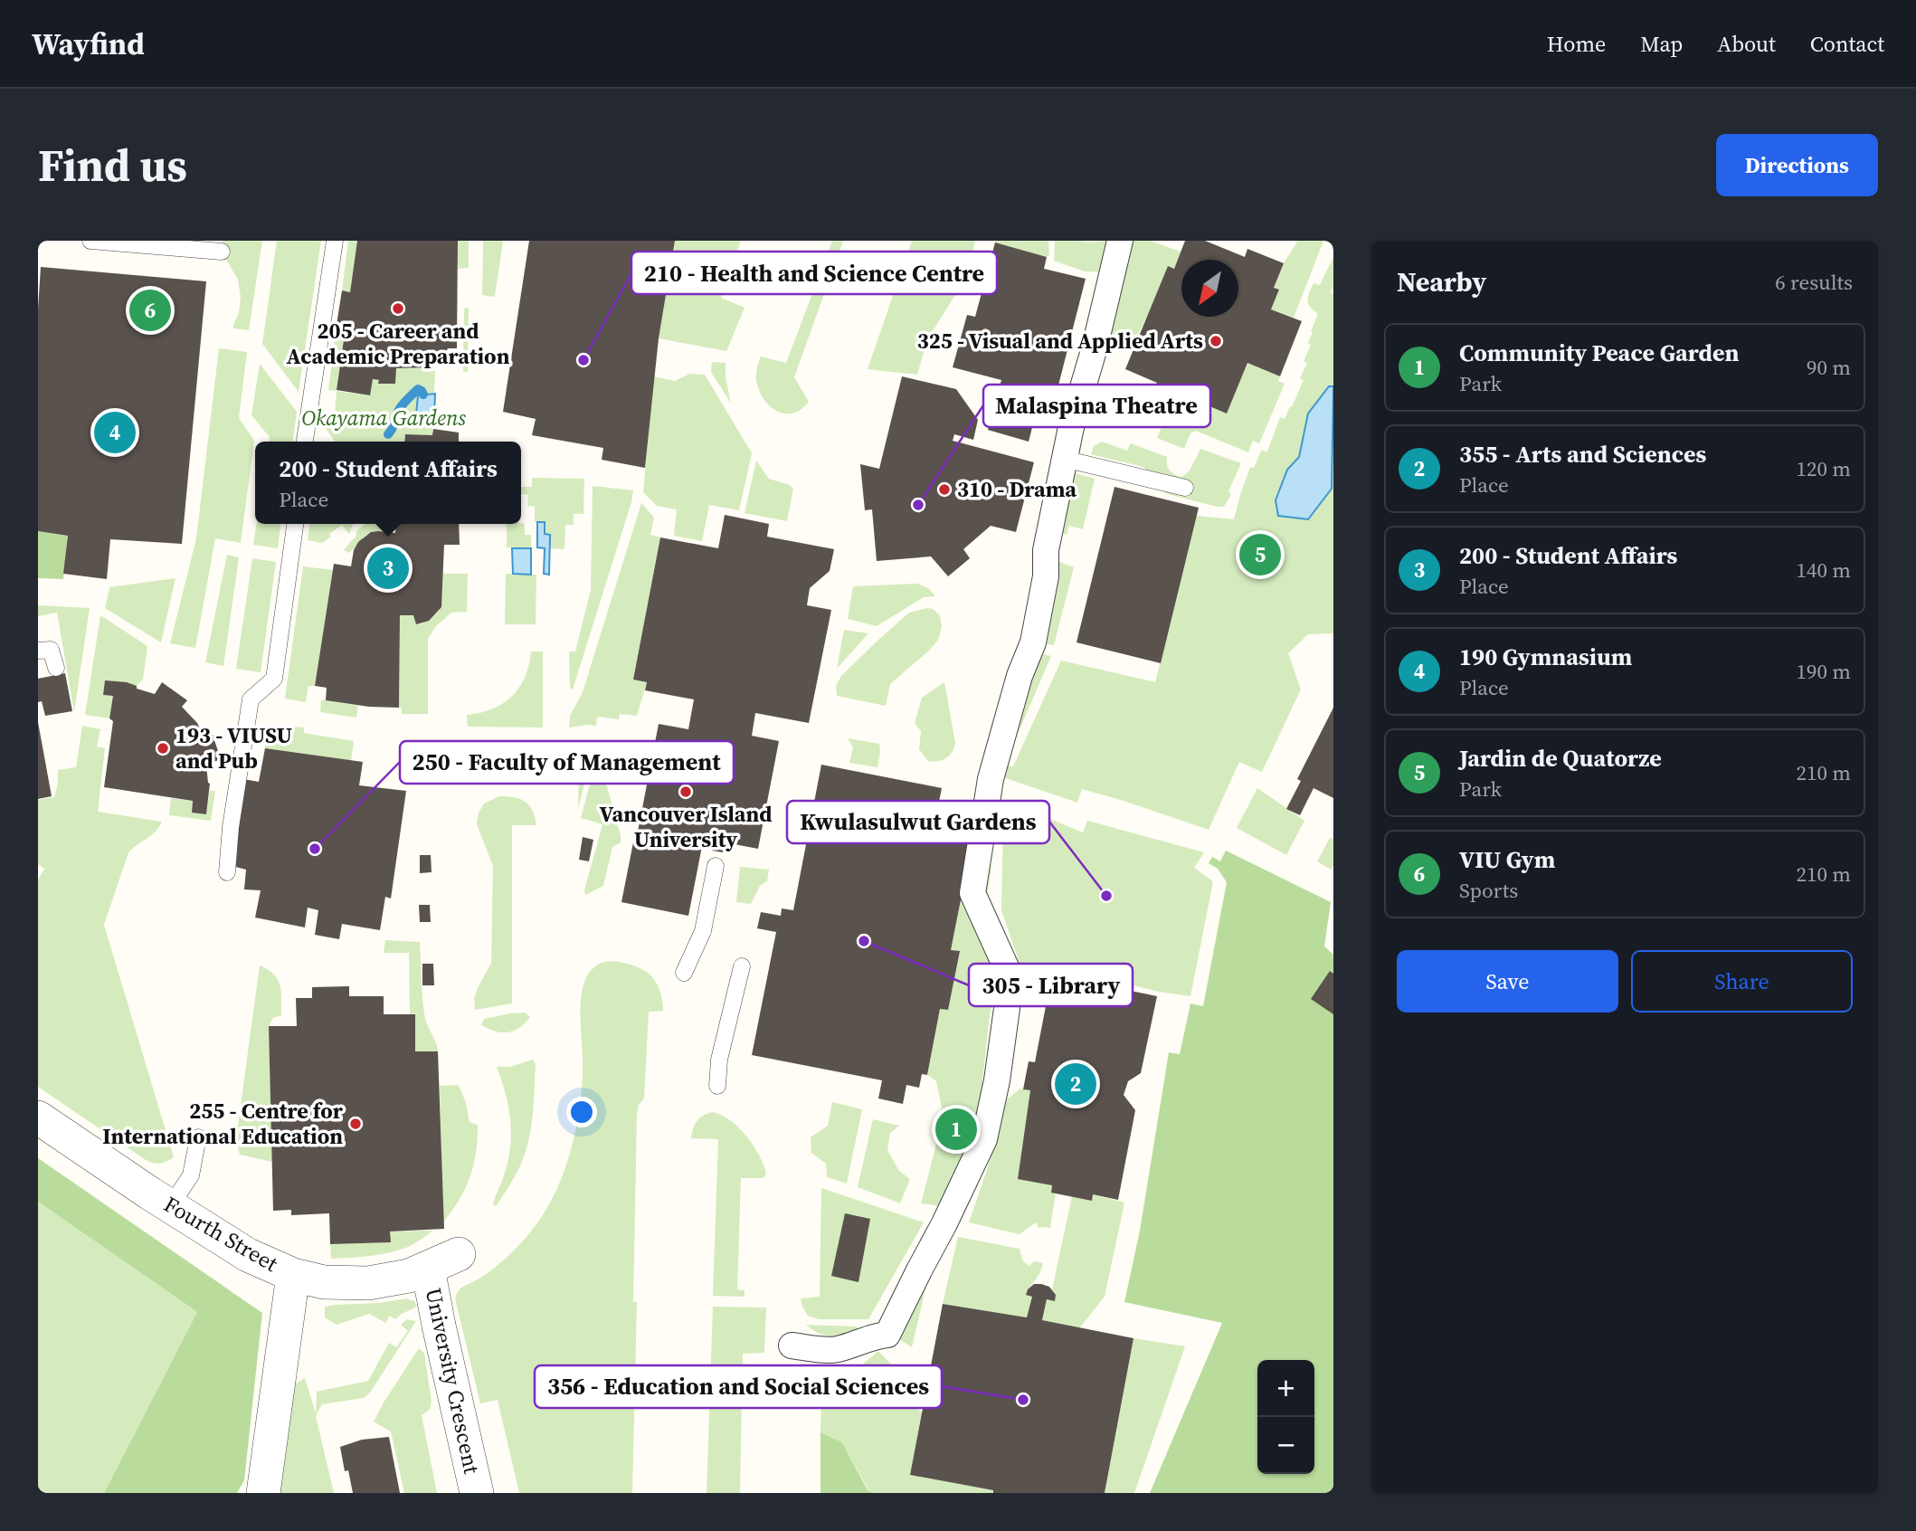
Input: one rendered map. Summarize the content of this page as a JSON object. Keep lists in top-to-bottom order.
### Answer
{
  "streets": {
    "street": ["Fourth Street", "University Crescent"]
  },
  "crossings": [
    ["Fourth Street", "University Crescent"]
  ],
  "parks": ["Okayama Gardens"],
  "places": [
    "205 - Career and Academic Preparation",
    "325 - Visual and Applied Arts",
    "210 - Health and Science Centre",
    "310 - Drama",
    "Malaspina Theatre",
    "193 - VIUSU and Pub",
    "Vancouver Island University",
    "250 - Faculty of Management",
    "Kwulasulwut Gardens",
    "305 - Library",
    "255 - Centre for International Education",
    "356 - Education and Social Sciences"
  ],
  "north": "bottom left",
  "page": {
    "header": "Wayfind",
    "nav": [
      "Home",
      "Map",
      "About",
      "Contact"
    ],
    "buttons": [
      "Directions",
      ["Save", "Share"]
    ],
    "title": "Find us",
    "heading": ["Nearby", "6 results"],
    "pins": [
      "6",
      "4",
      "5",
      "3",
      "2",
      "1"
    ],
    "list": [
      {
        "mark": "1",
        "name": "Community Peace Garden",
        "note": "Park",
        "value": "90 m"
      },
      {
        "mark": "2",
        "name": "355 - Arts and Sciences",
        "note": "Place",
        "value": "120 m"
      },
      {
        "mark": "3",
        "name": "200 - Student Affairs",
        "note": "Place",
        "value": "140 m"
      },
      {
        "mark": "4",
        "name": "190 Gymnasium",
        "note": "Place",
        "value": "190 m"
      },
      {
        "mark": "5",
        "name": "Jardin de Quatorze",
        "note": "Park",
        "value": "210 m"
      },
      {
        "mark": "6",
        "name": "VIU Gym",
        "note": "Sports",
        "value": "210 m"
      }
    ],
    "popup": ["200 - Student Affairs", "Place"],
    "map_buttons": ["+", "−"]
  }
}
